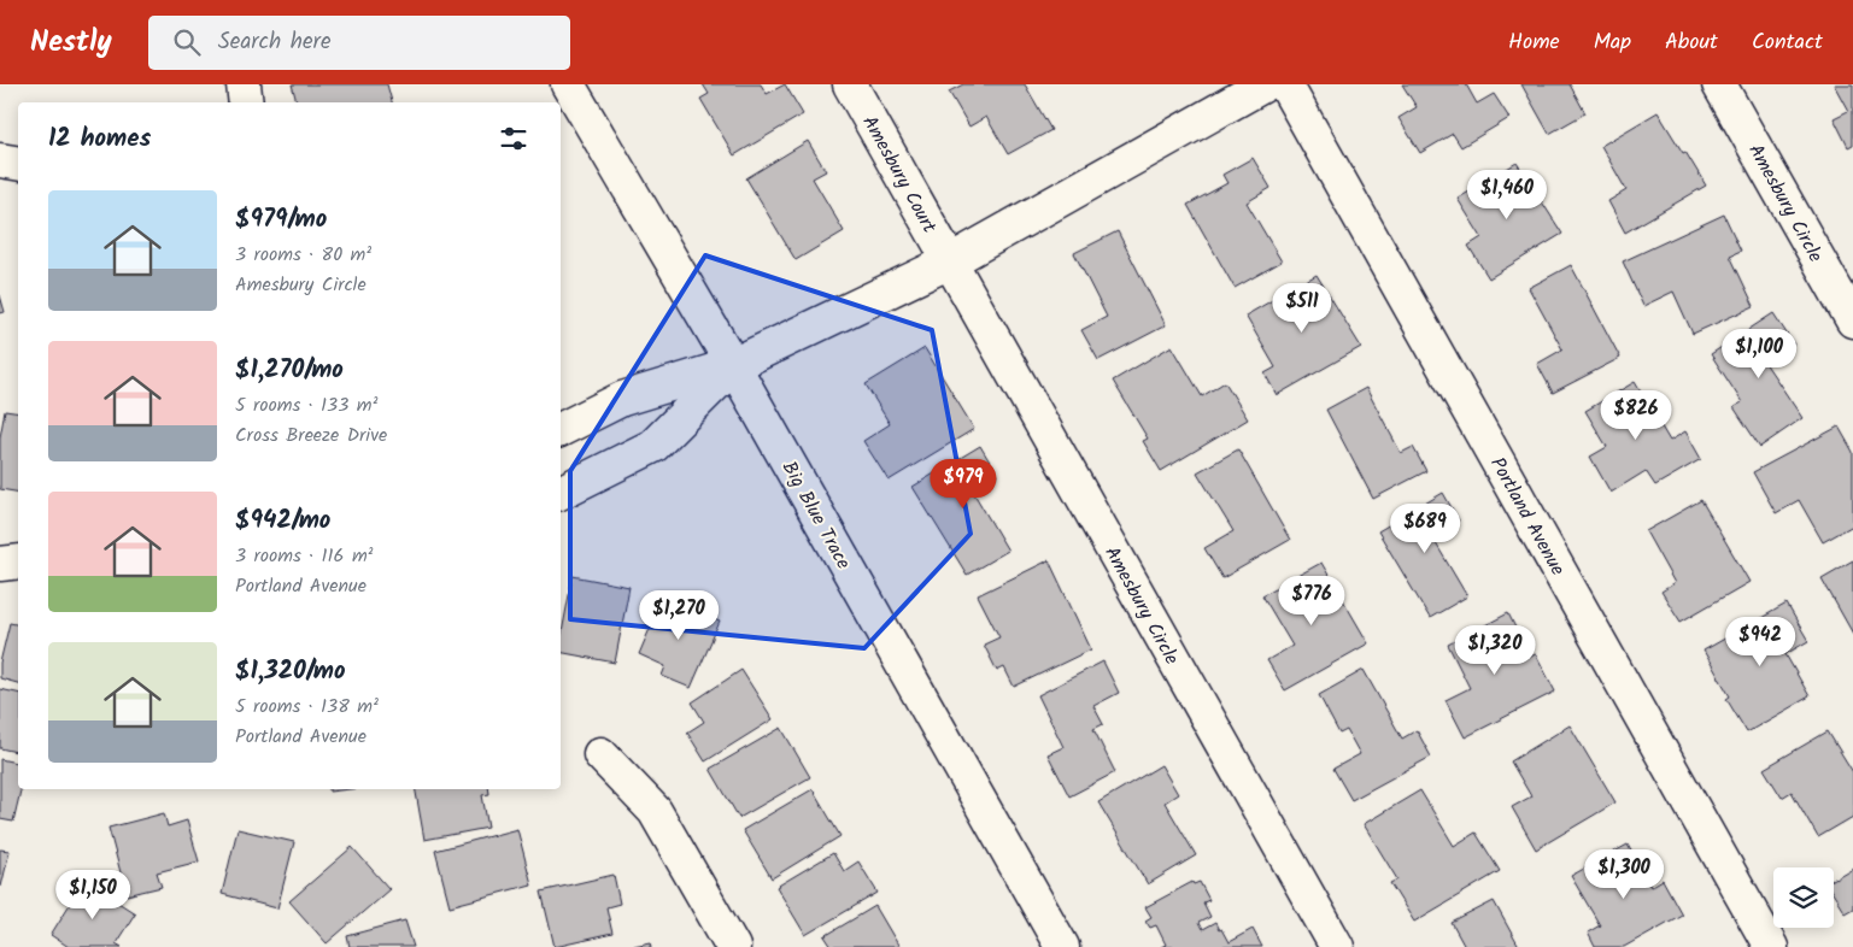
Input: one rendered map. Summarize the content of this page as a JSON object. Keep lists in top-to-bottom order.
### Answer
{
  "streets": {
    "street": [
      "Amesbury Court",
      "Amesbury Circle",
      "Big Blue Trace",
      "Portland Avenue"
    ]
  },
  "crossings": [
    ["Amesbury Court", "Amesbury Circle"]
  ],
  "page": {
    "header": "Nestly",
    "search": "Search here",
    "nav": [
      "Home",
      "Map",
      "About",
      "Contact"
    ],
    "heading": "12 homes",
    "price": [
      "$1,460",
      "$511",
      "$1,100",
      "$826",
      "$979",
      "$689",
      "$776",
      "$1,270",
      "$942",
      "$1,320",
      "$1,300",
      "$1,150"
    ],
    "list": [
      {
        "name": "$979/mo",
        "note": "3 rooms · 80 m² · Amesbury Circle"
      },
      {
        "name": "$1,270/mo",
        "note": "5 rooms · 133 m² · Cross Breeze Drive"
      },
      {
        "name": "$942/mo",
        "note": "3 rooms · 116 m² · Portland Avenue"
      },
      {
        "name": "$1,320/mo",
        "note": "5 rooms · 138 m² · Portland Avenue"
      }
    ]
  }
}
